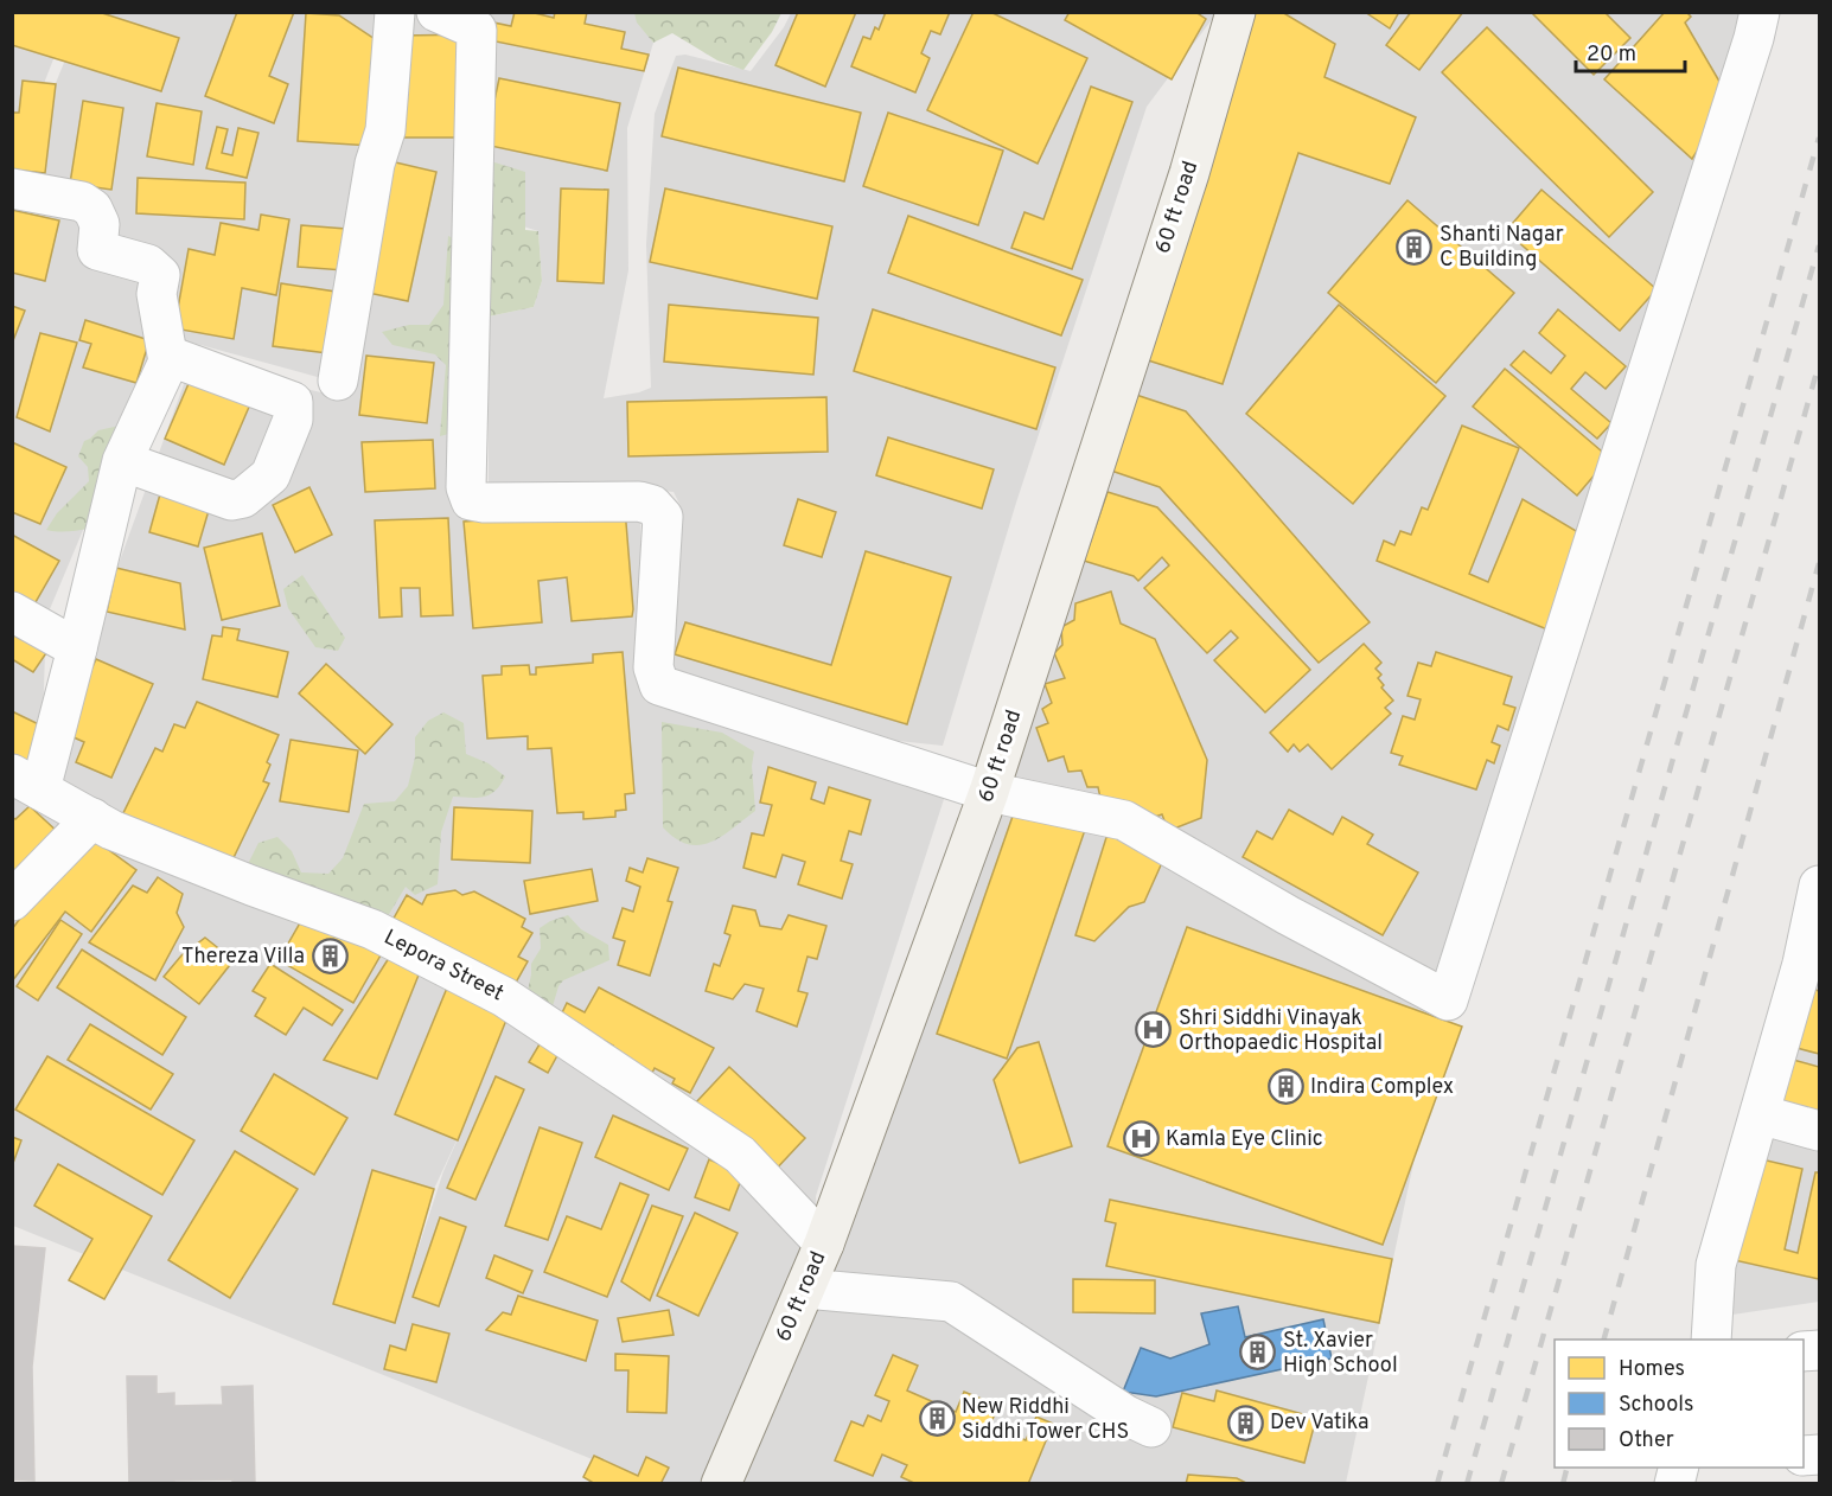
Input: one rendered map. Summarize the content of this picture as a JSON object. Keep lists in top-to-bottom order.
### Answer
{
  "streets": {
    "street": ["60 ft road", "Lepora Street"]
  },
  "crossings": [
    ["60 ft road", "Lepora Street"]
  ],
  "places": {
    "building": [
      "Shanti Nagar C Building",
      "Thereza Villa",
      "Indira Complex",
      "St. Xavier High School",
      "New Riddhi Siddhi Tower CHS",
      "Dev Vatika"
    ],
    "hospital": ["Shri Siddhi Vinayak Orthopaedic Hospital", "Kamla Eye Clinic"]
  },
  "legend": ["Homes", "Schools", "Other"],
  "scale_bar": "20 m"
}
